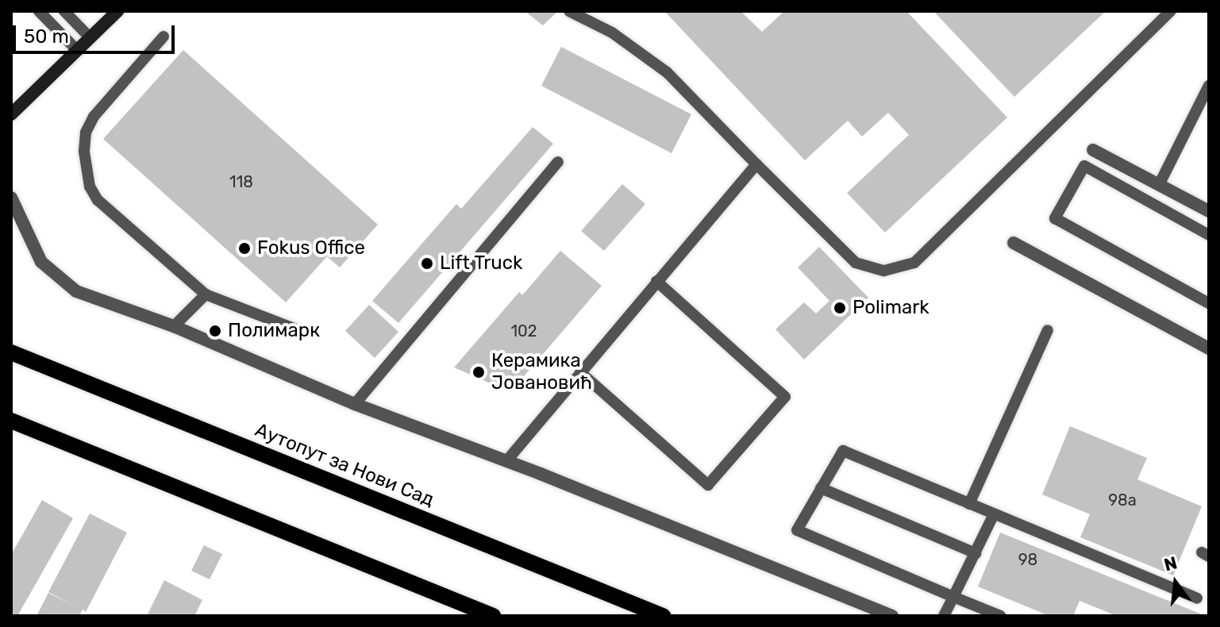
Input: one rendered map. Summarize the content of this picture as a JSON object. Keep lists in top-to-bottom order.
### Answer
{
  "streets": {
    "main road": ["Аутопут за Нови Сад"]
  },
  "places": [
    "Fokus Office",
    "Lift Truck",
    "Polimark",
    "Полимарк",
    "Керамика Јовановић"
  ],
  "house_numbers": [
    "118",
    "102",
    "98a",
    "98"
  ],
  "scale_bar": "50 m",
  "north": "top"
}
